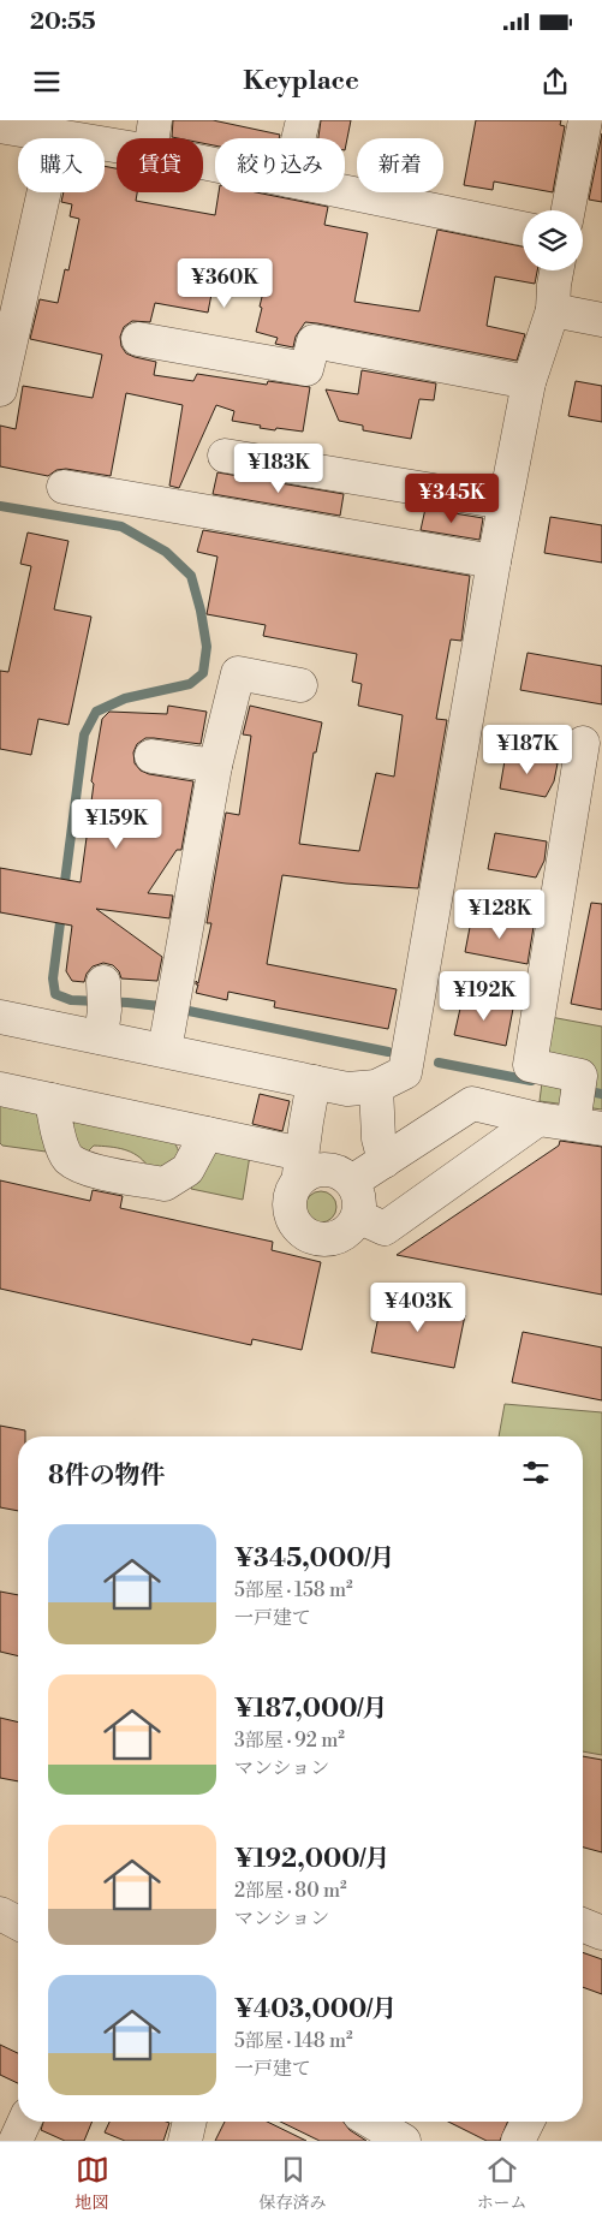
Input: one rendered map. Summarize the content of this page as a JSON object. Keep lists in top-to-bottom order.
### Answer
{
  "page": {
    "status": "20:55",
    "header": "Keyplace",
    "chip": [
      "購入",
      "賃貸",
      "絞り込み",
      "新着"
    ],
    "price": [
      "¥360K",
      "¥183K",
      "¥345K",
      "¥187K",
      "¥159K",
      "¥128K",
      "¥192K",
      "¥403K"
    ],
    "heading": "8件の物件",
    "list": [
      {
        "name": "¥345,000/月",
        "note": "5部屋 · 158 m² · 一戸建て"
      },
      {
        "name": "¥187,000/月",
        "note": "3部屋 · 92 m² · マンション"
      },
      {
        "name": "¥192,000/月",
        "note": "2部屋 · 80 m² · マンション"
      },
      {
        "name": "¥403,000/月",
        "note": "5部屋 · 148 m² · 一戸建て"
      }
    ],
    "tabs": ["地図", "保存済み", "ホーム"]
  }
}
